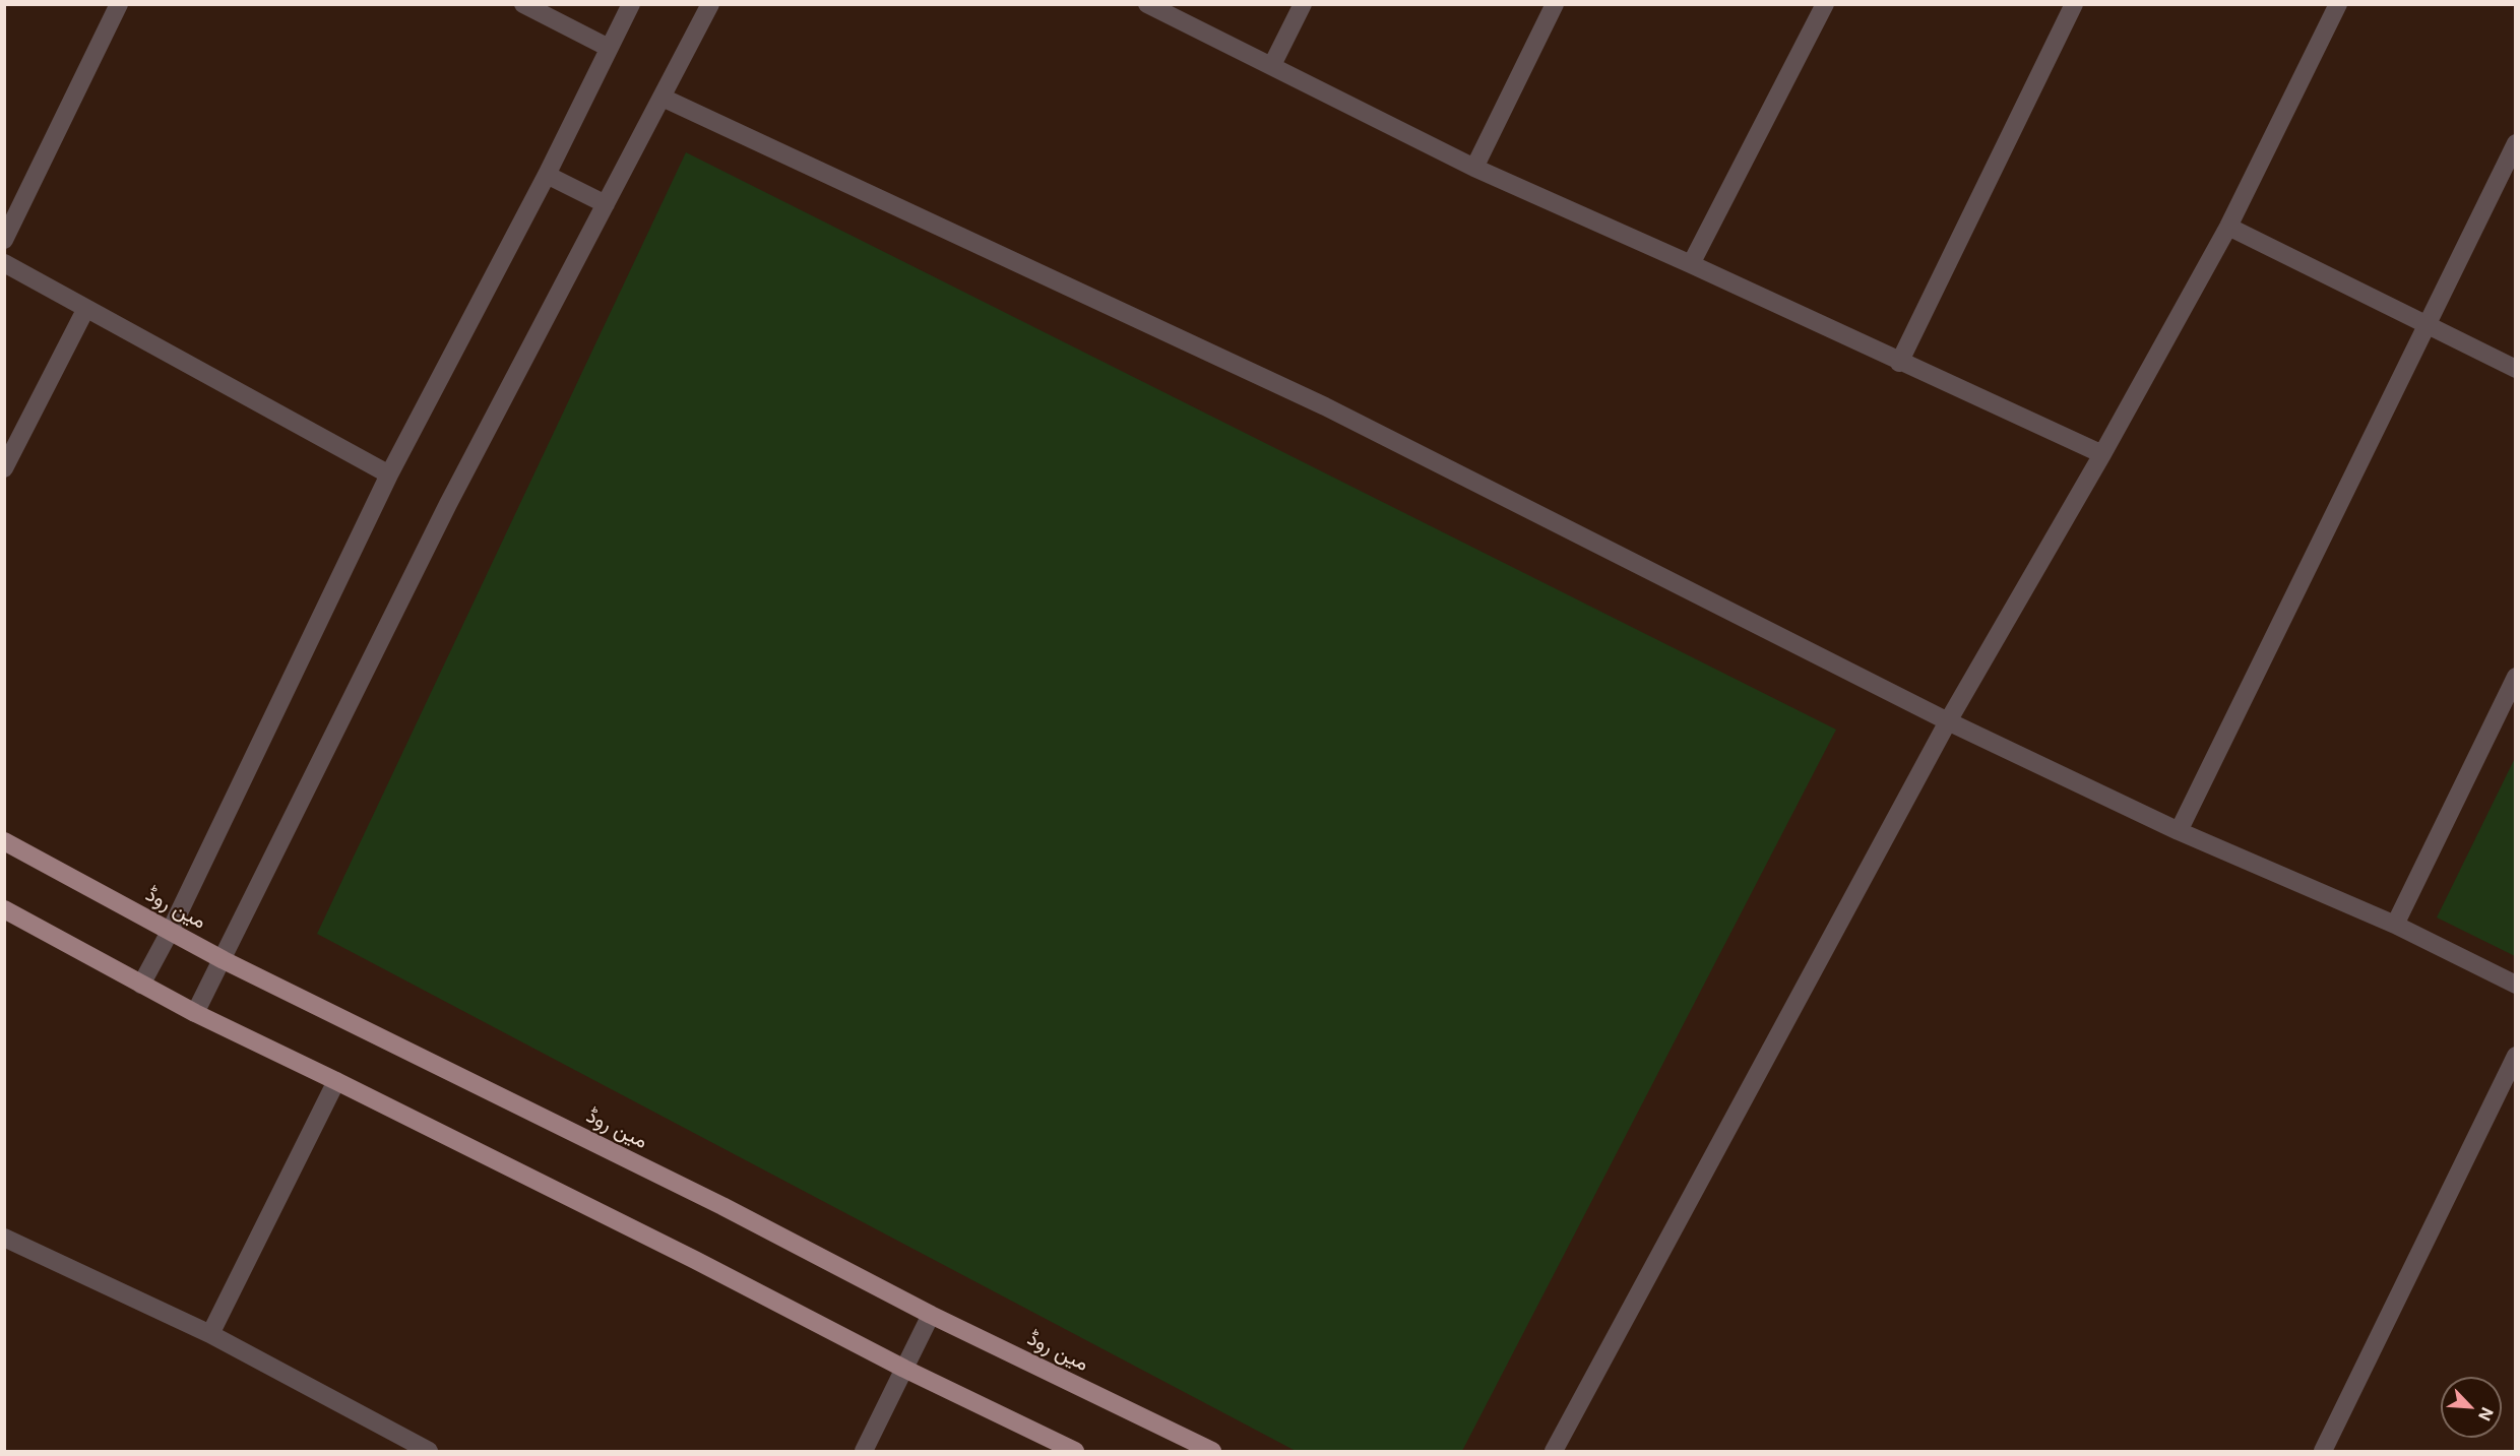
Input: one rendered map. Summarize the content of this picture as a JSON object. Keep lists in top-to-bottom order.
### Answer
{
  "streets": {
    "main road": ["مین روڈ"]
  },
  "north": "bottom right"
}
